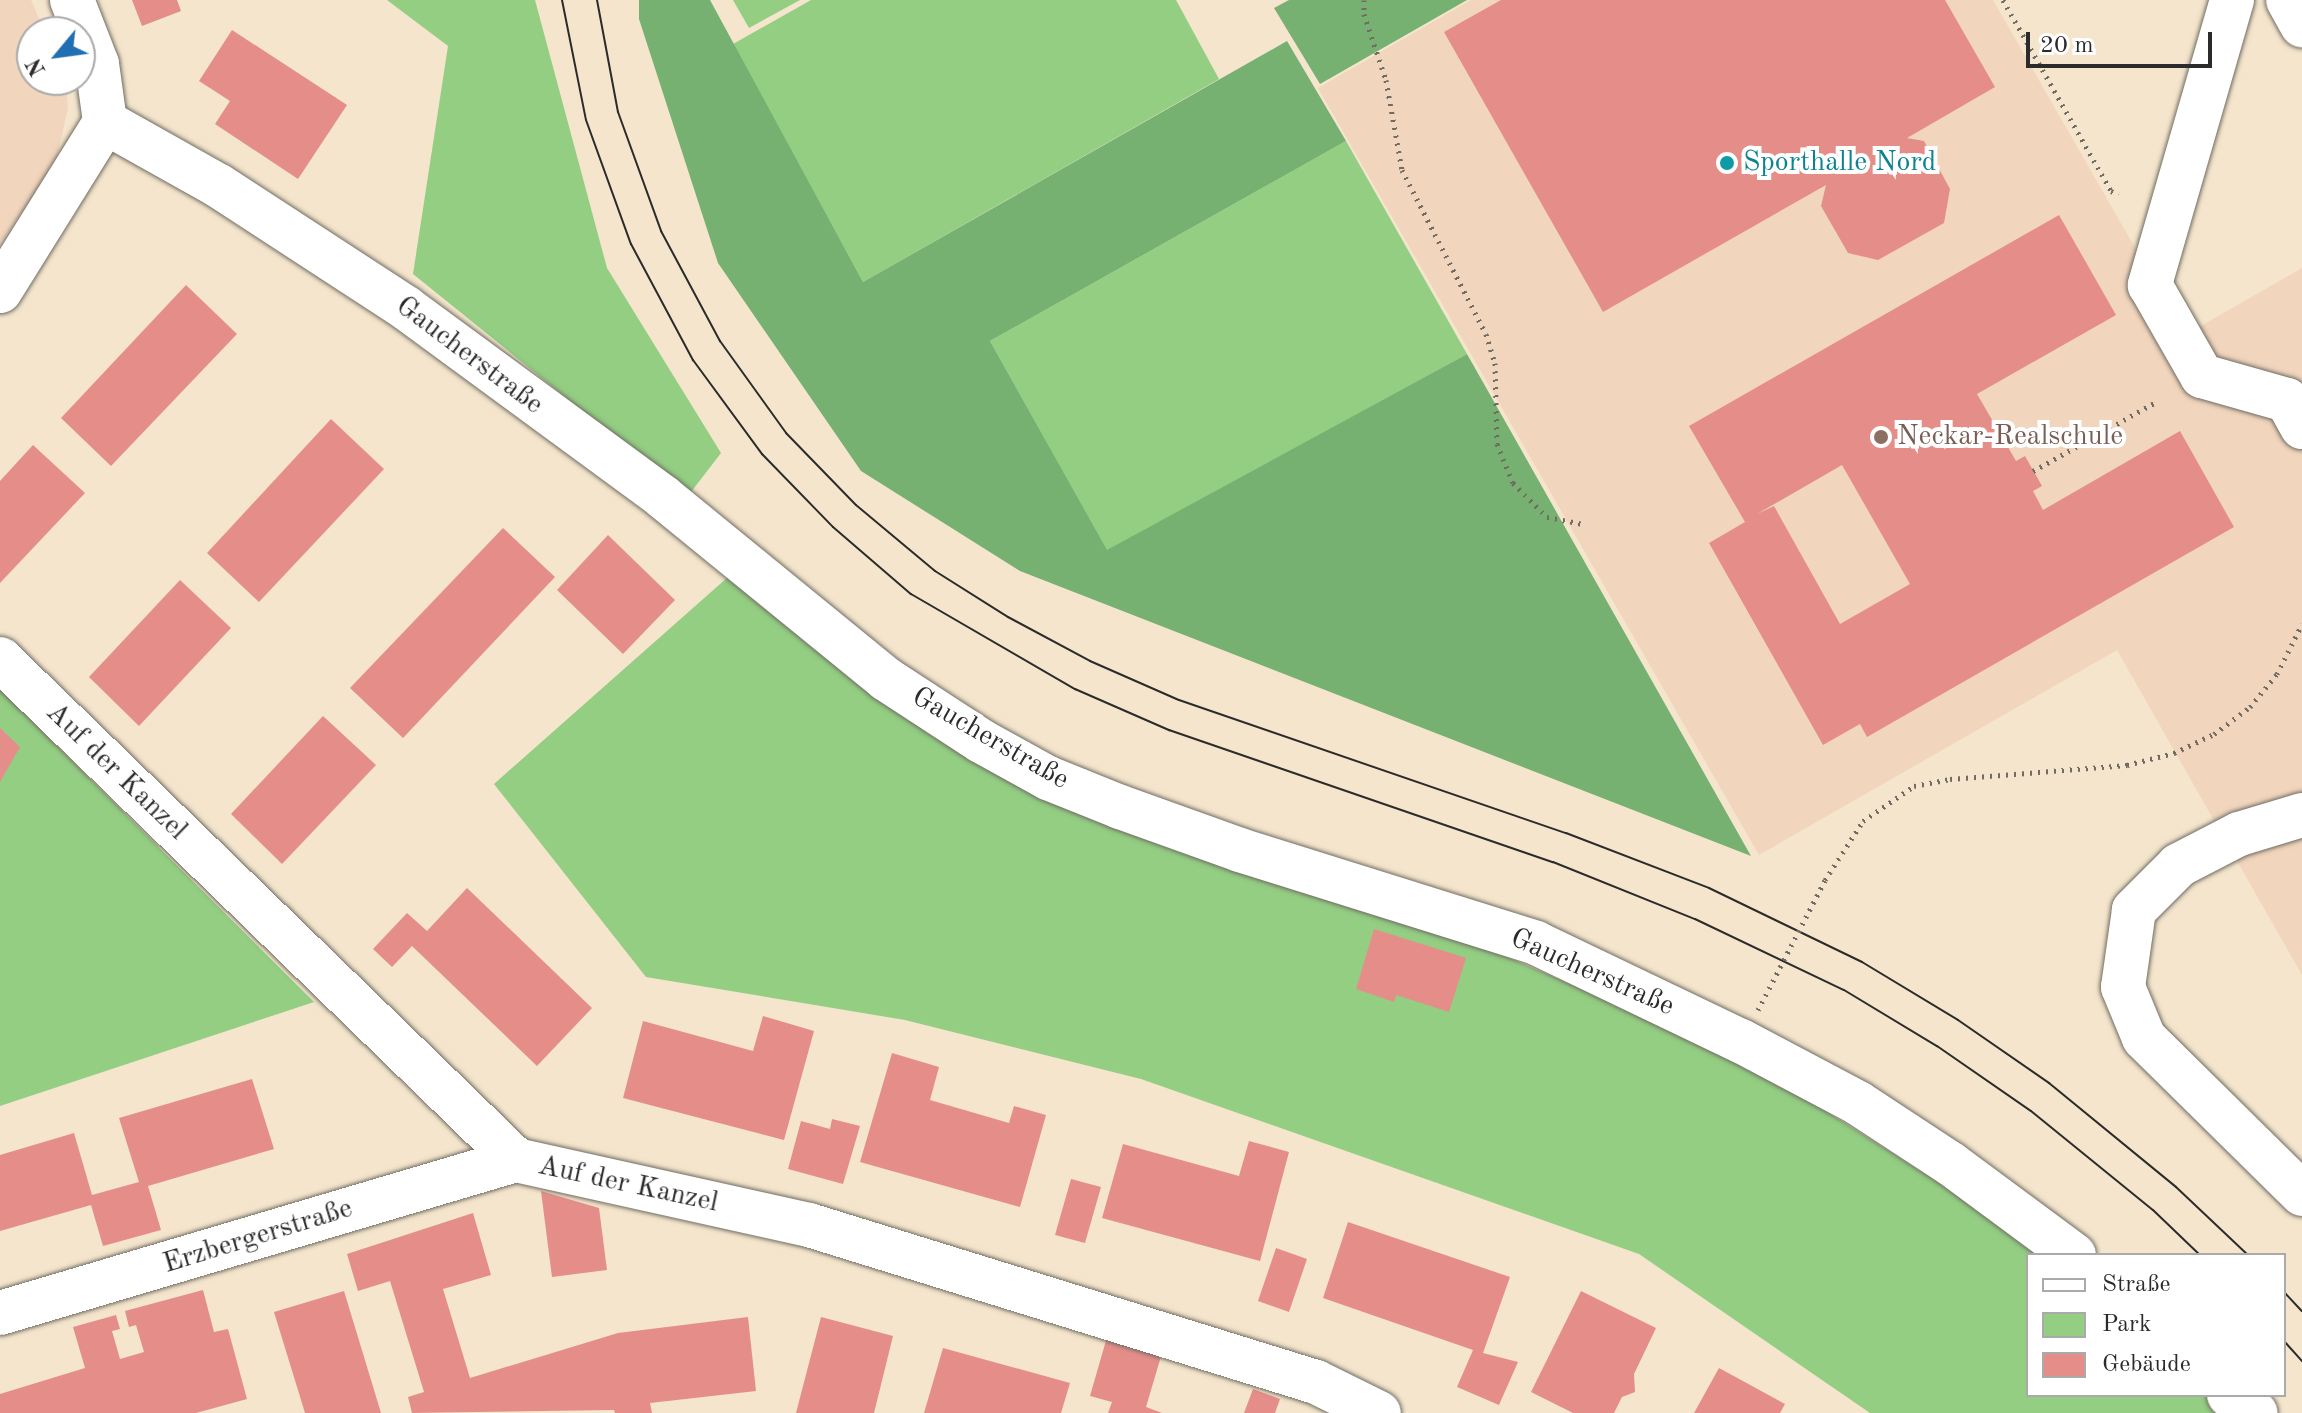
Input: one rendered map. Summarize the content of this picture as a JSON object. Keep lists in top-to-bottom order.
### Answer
{
  "streets": {
    "street": ["Gaucherstraße", "Auf der Kanzel", "Erzbergerstraße"]
  },
  "crossings": [
    ["Auf der Kanzel", "Erzbergerstraße"]
  ],
  "places": ["Sporthalle Nord", "Neckar-Realschule"],
  "legend": ["Straße", "Park", "Gebäude"],
  "scale_bar": "20 m",
  "north": "bottom left"
}
